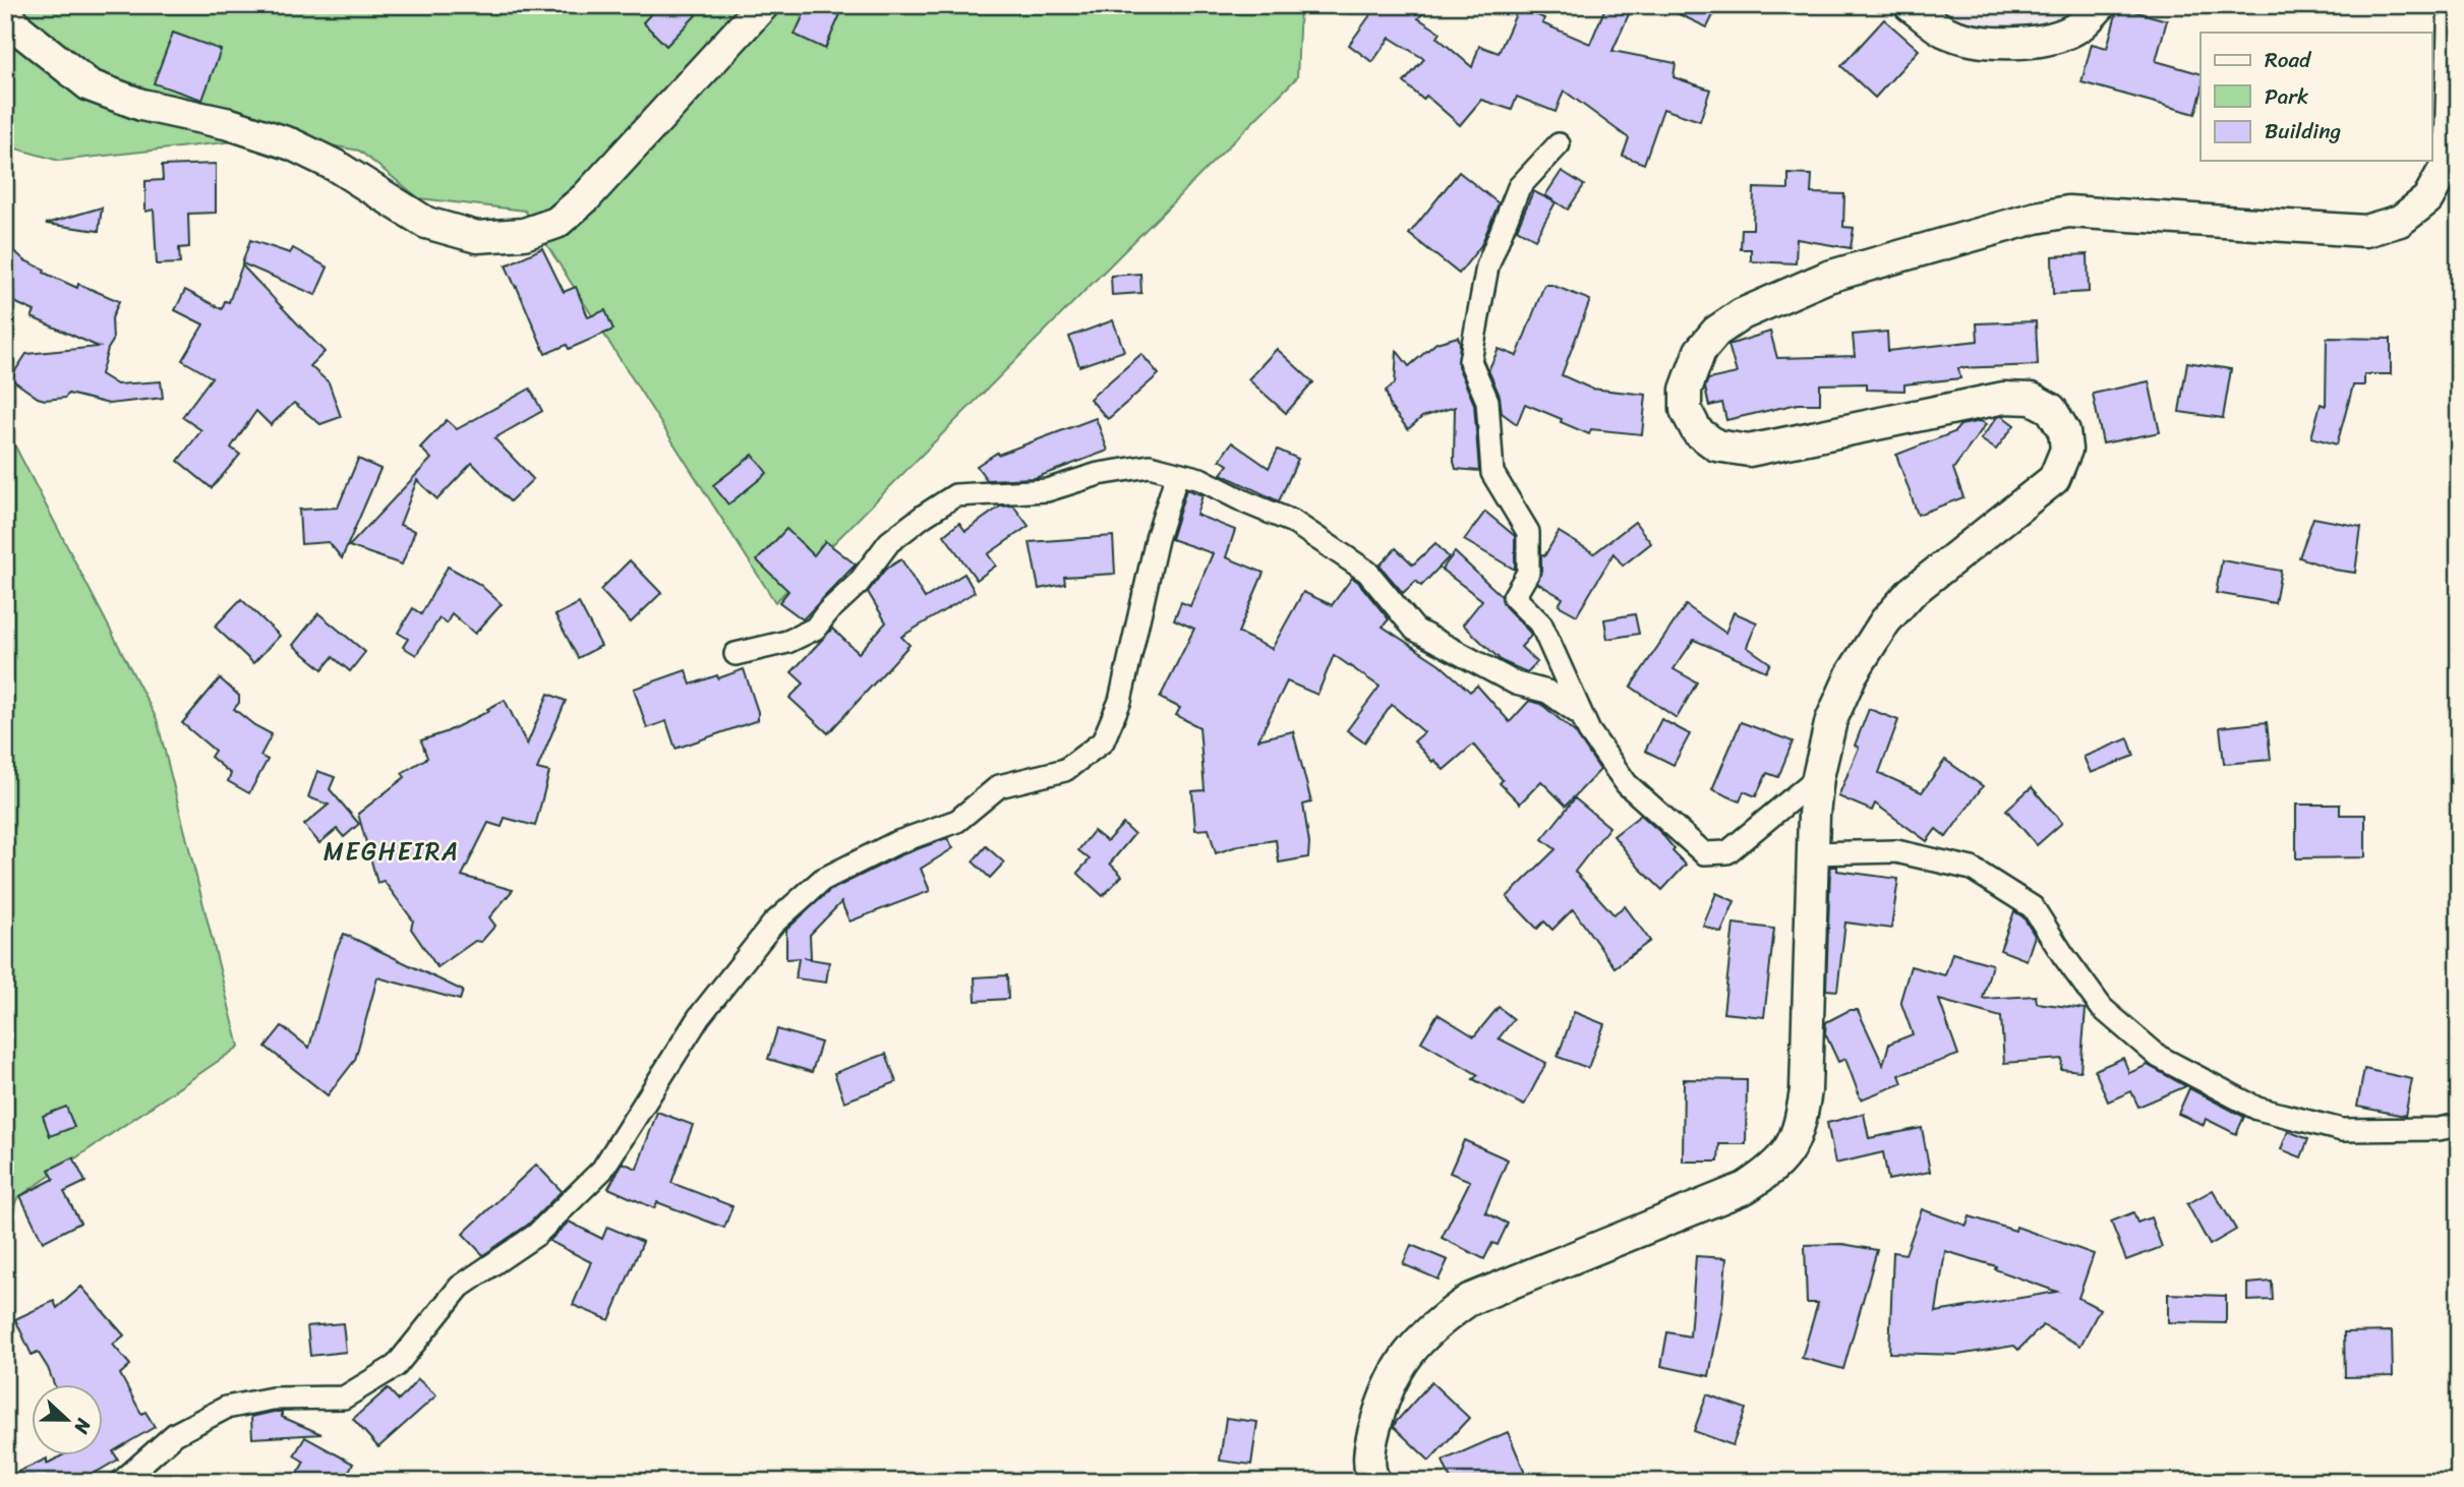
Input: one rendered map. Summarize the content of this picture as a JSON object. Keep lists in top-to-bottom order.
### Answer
{
  "districts": ["MEGHEIRA"],
  "legend": ["Road", "Park", "Building"],
  "north": "right"
}
